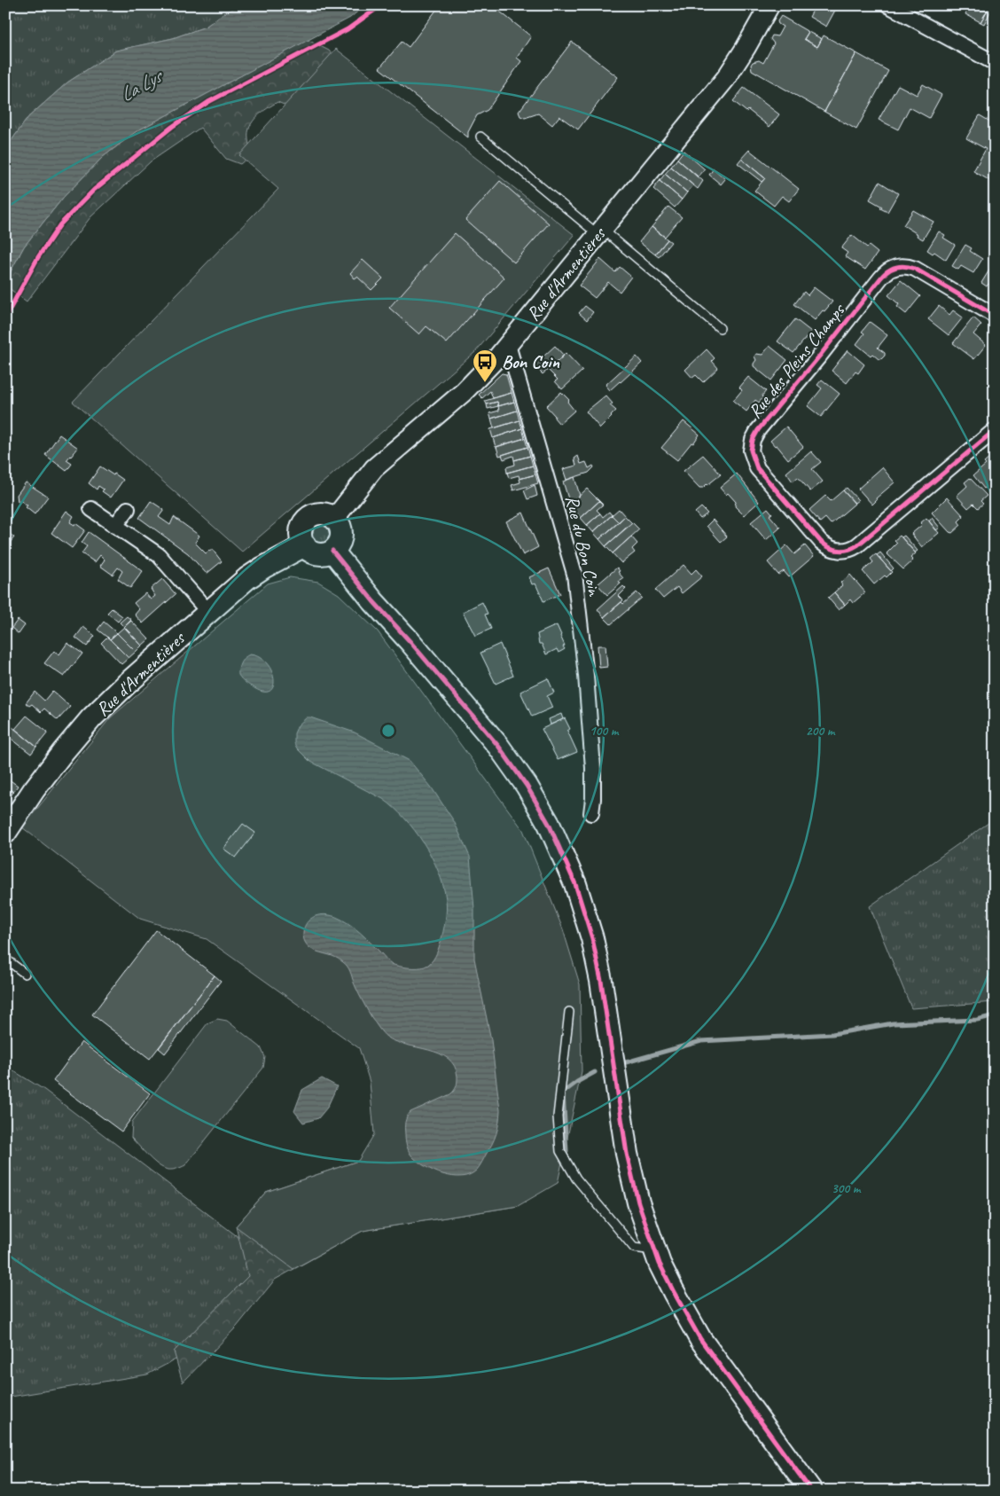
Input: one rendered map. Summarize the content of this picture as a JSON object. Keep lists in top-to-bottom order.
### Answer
{
  "streets": {
    "main road": ["Rue d'Armentières"],
    "street": ["Rue des Pleins Champs", "Rue du Bon Coin"]
  },
  "crossings": [
    ["Rue d'Armentières", "Rue du Bon Coin"]
  ],
  "water": ["La Lys"],
  "places": {
    "bus stop": ["Bon Coin"]
  },
  "rings": ["100 m", "200 m", "300 m"]
}
